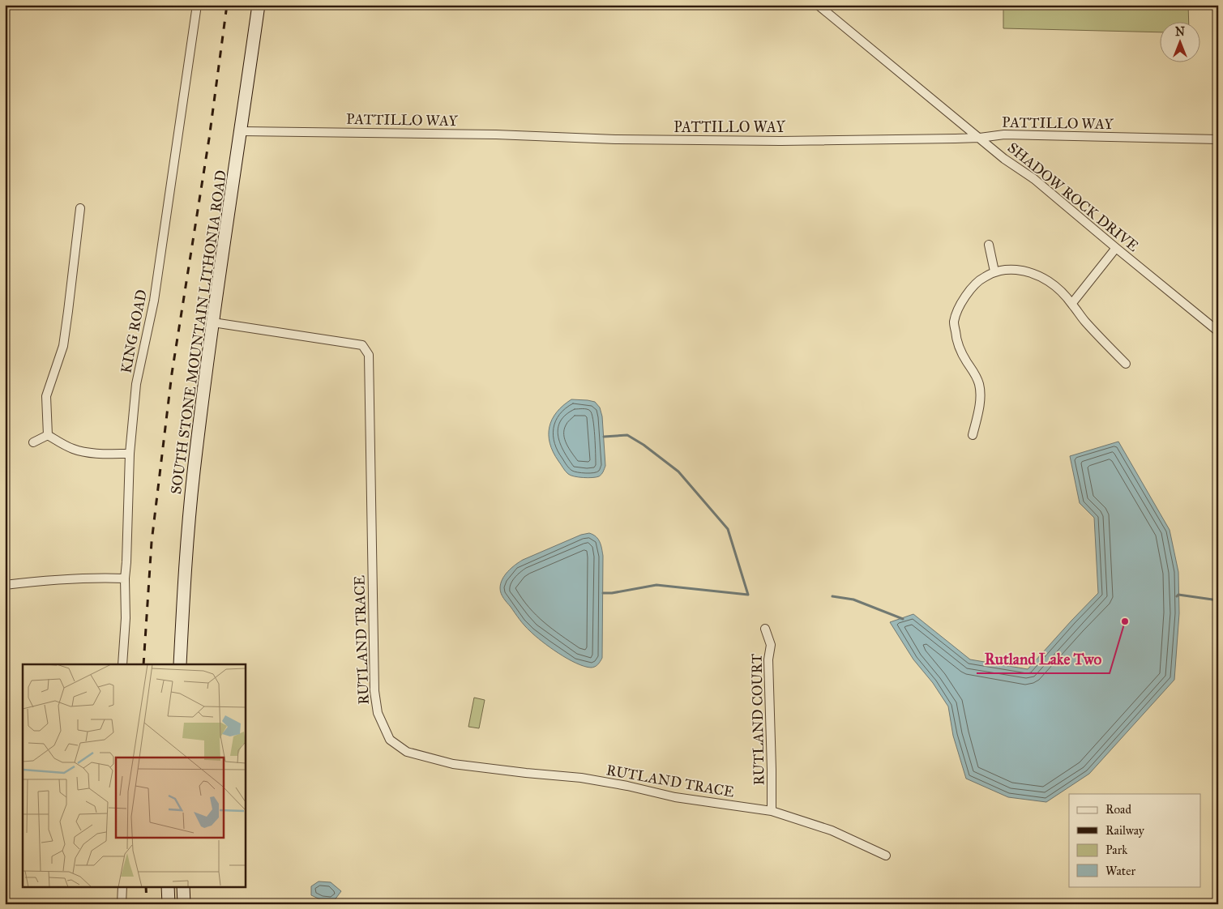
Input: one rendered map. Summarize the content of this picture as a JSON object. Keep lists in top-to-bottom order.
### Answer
{
  "streets": {
    "main road": ["SOUTH STONE MOUNTAIN LITHONIA ROAD"],
    "street": [
      "PATTILLO WAY",
      "SHADOW ROCK DRIVE",
      "KING ROAD",
      "RUTLAND TRACE",
      "RUTLAND COURT"
    ]
  },
  "crossings": [
    ["PATTILLO WAY", "SHADOW ROCK DRIVE"],
    ["PATTILLO WAY", "SOUTH STONE MOUNTAIN LITHONIA ROAD"],
    ["SOUTH STONE MOUNTAIN LITHONIA ROAD", "RUTLAND TRACE"],
    ["RUTLAND TRACE", "RUTLAND COURT"]
  ],
  "places": ["Rutland Lake Two"],
  "legend": [
    "Road",
    "Railway",
    "Park",
    "Water"
  ],
  "north": "top"
}
